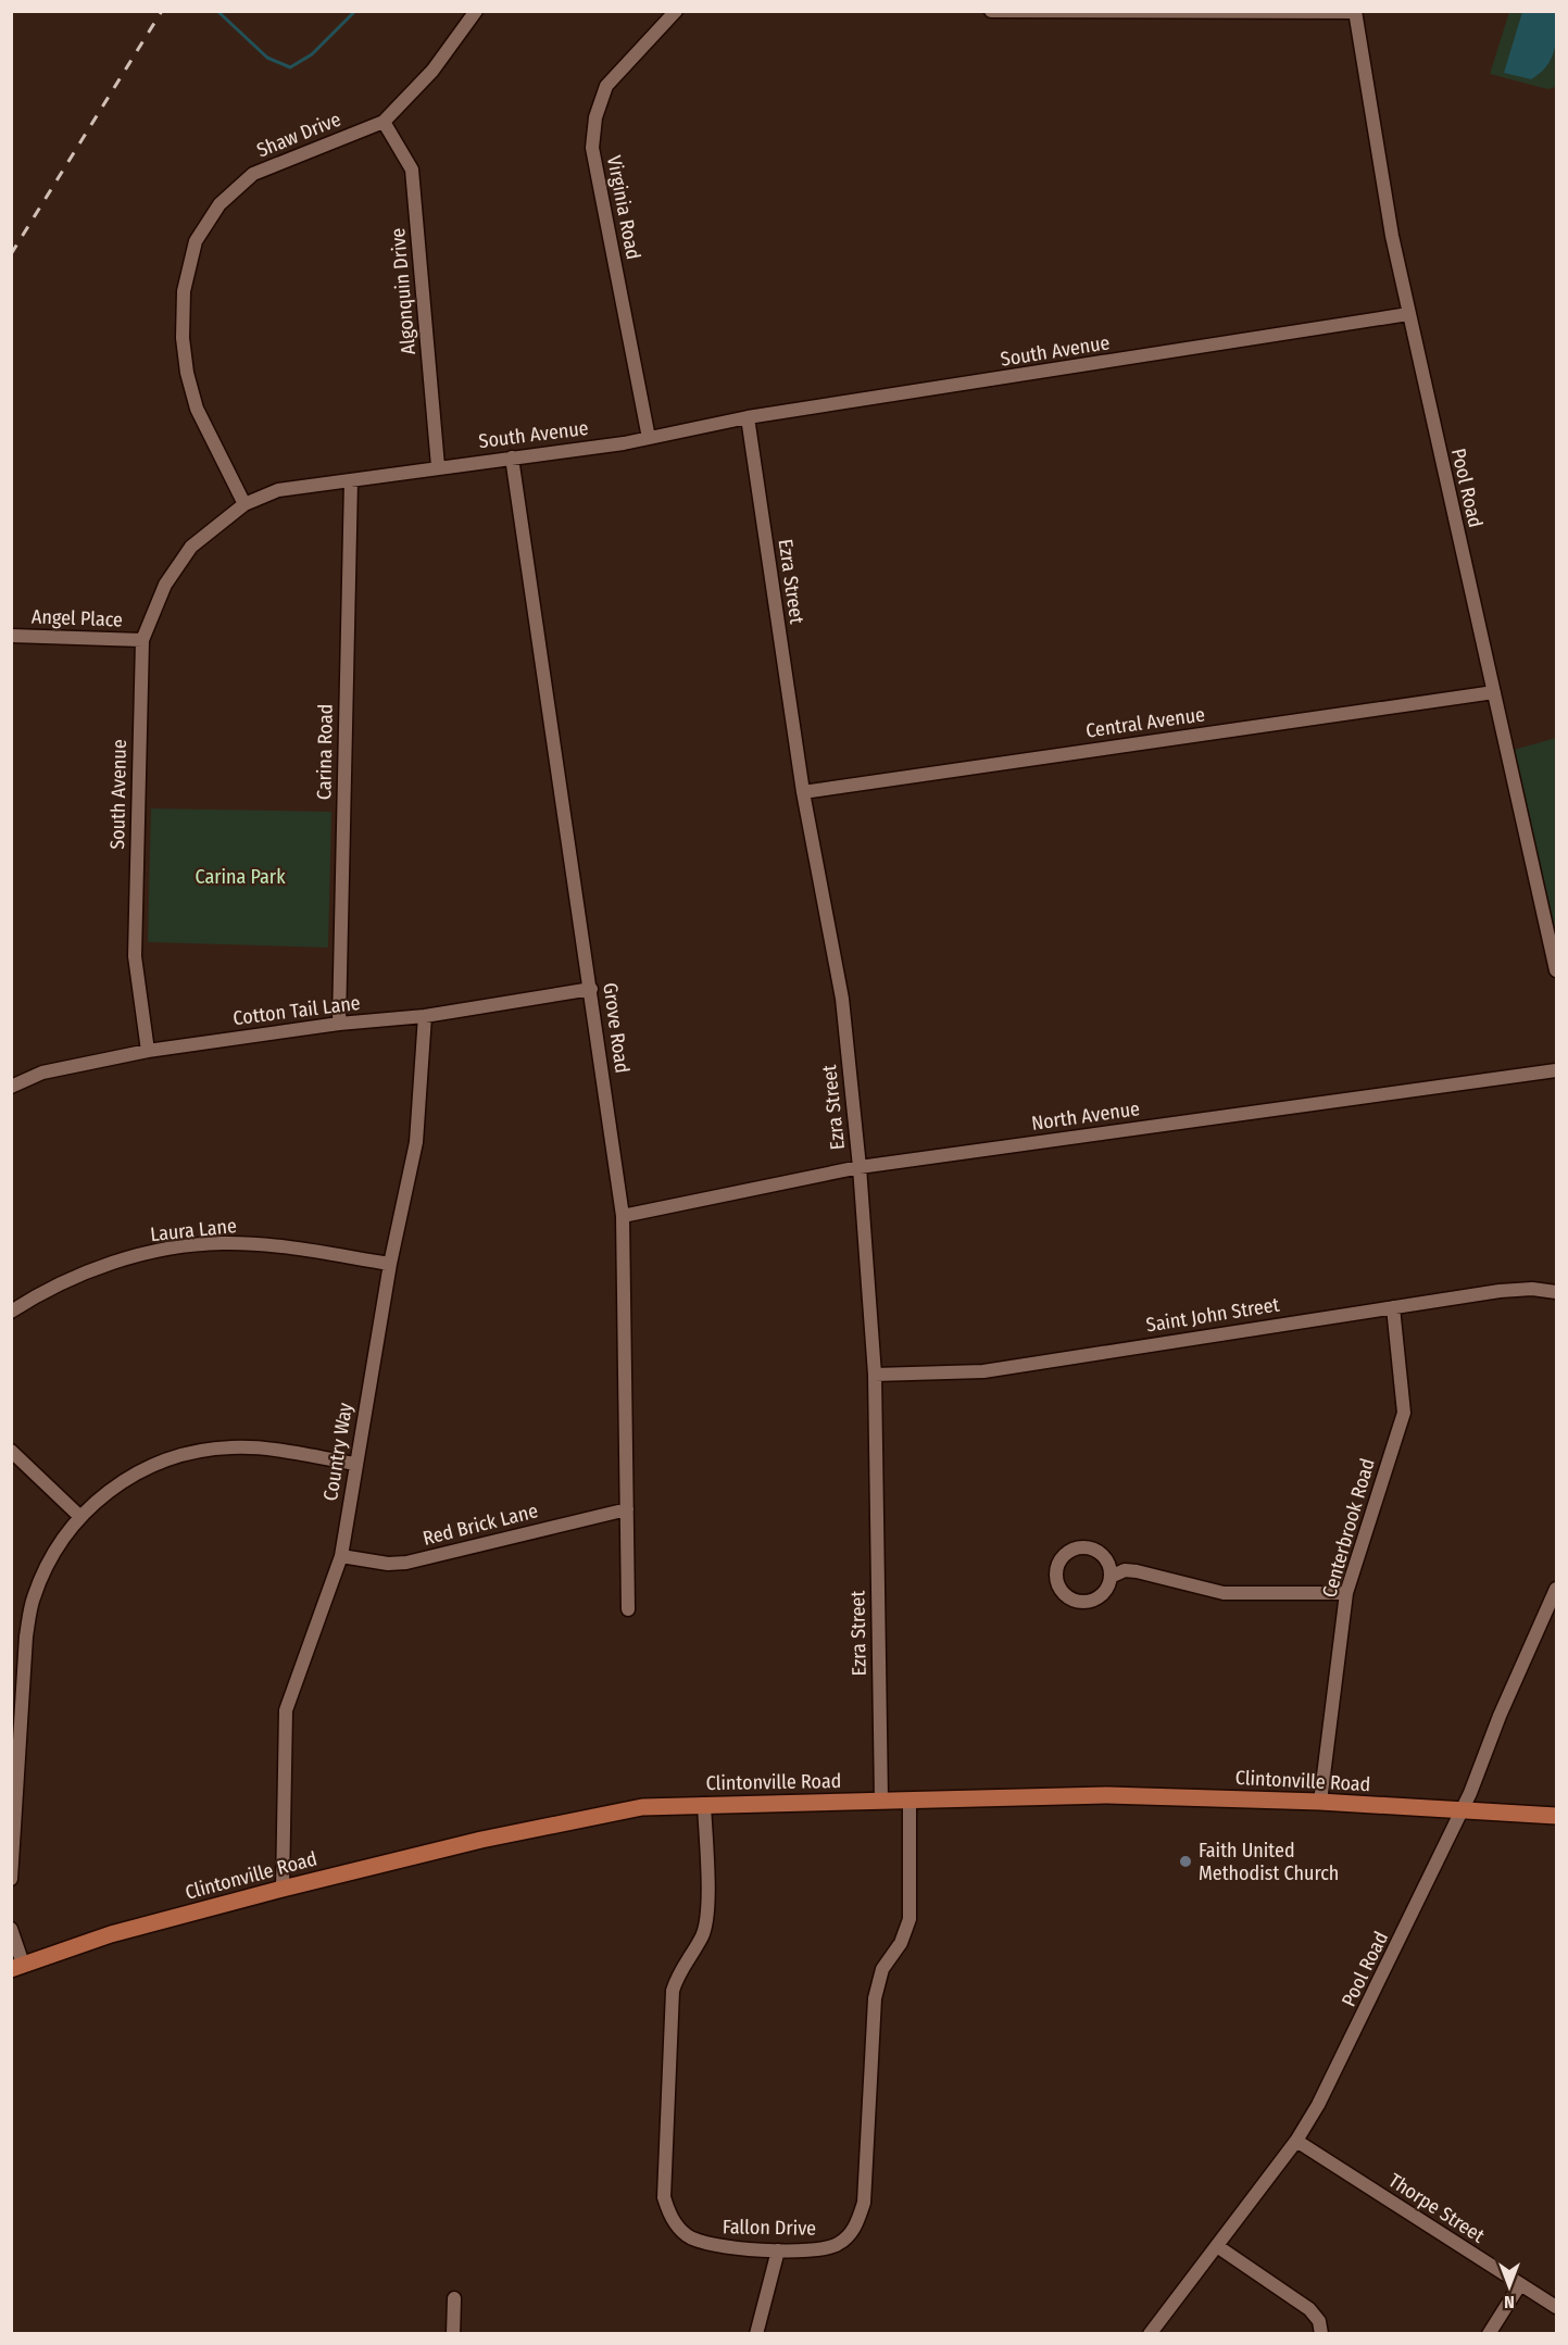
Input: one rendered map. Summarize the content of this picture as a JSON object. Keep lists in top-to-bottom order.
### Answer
{
  "streets": {
    "main road": ["Clintonville Road"],
    "street": [
      "Shaw Drive",
      "Virginia Road",
      "Algonquin Drive",
      "South Avenue",
      "Pool Road",
      "Ezra Street",
      "Angel Place",
      "Central Avenue",
      "Carina Road",
      "Cotton Tail Lane",
      "Grove Road",
      "North Avenue",
      "Laura Lane",
      "Saint John Street",
      "Country Way",
      "Red Brick Lane",
      "Centerbrook Road",
      "Thorpe Street",
      "Fallon Drive"
    ]
  },
  "crossings": [
    ["Shaw Drive", "Algonquin Drive"],
    ["Shaw Drive", "South Avenue"],
    ["Virginia Road", "South Avenue"],
    ["Algonquin Drive", "South Avenue"],
    ["South Avenue", "Pool Road"],
    ["South Avenue", "Ezra Street"],
    ["South Avenue", "Angel Place"],
    ["South Avenue", "Carina Road"],
    ["South Avenue", "Cotton Tail Lane"],
    ["South Avenue", "Grove Road"],
    ["Pool Road", "Central Avenue"],
    ["Pool Road", "Clintonville Road"],
    ["Pool Road", "Thorpe Street"],
    ["Ezra Street", "Central Avenue"],
    ["Ezra Street", "North Avenue"],
    ["Ezra Street", "Saint John Street"],
    ["Ezra Street", "Clintonville Road"],
    ["Carina Road", "Cotton Tail Lane"],
    ["Cotton Tail Lane", "Grove Road"],
    ["Cotton Tail Lane", "Country Way"],
    ["Grove Road", "North Avenue"],
    ["Grove Road", "Red Brick Lane"],
    ["Laura Lane", "Country Way"],
    ["Saint John Street", "Centerbrook Road"],
    ["Country Way", "Red Brick Lane"],
    ["Country Way", "Clintonville Road"],
    ["Centerbrook Road", "Clintonville Road"],
    ["Clintonville Road", "Fallon Drive"]
  ],
  "parks": ["Carina Park"],
  "places": ["Faith United Methodist Church"],
  "north": "bottom"
}
